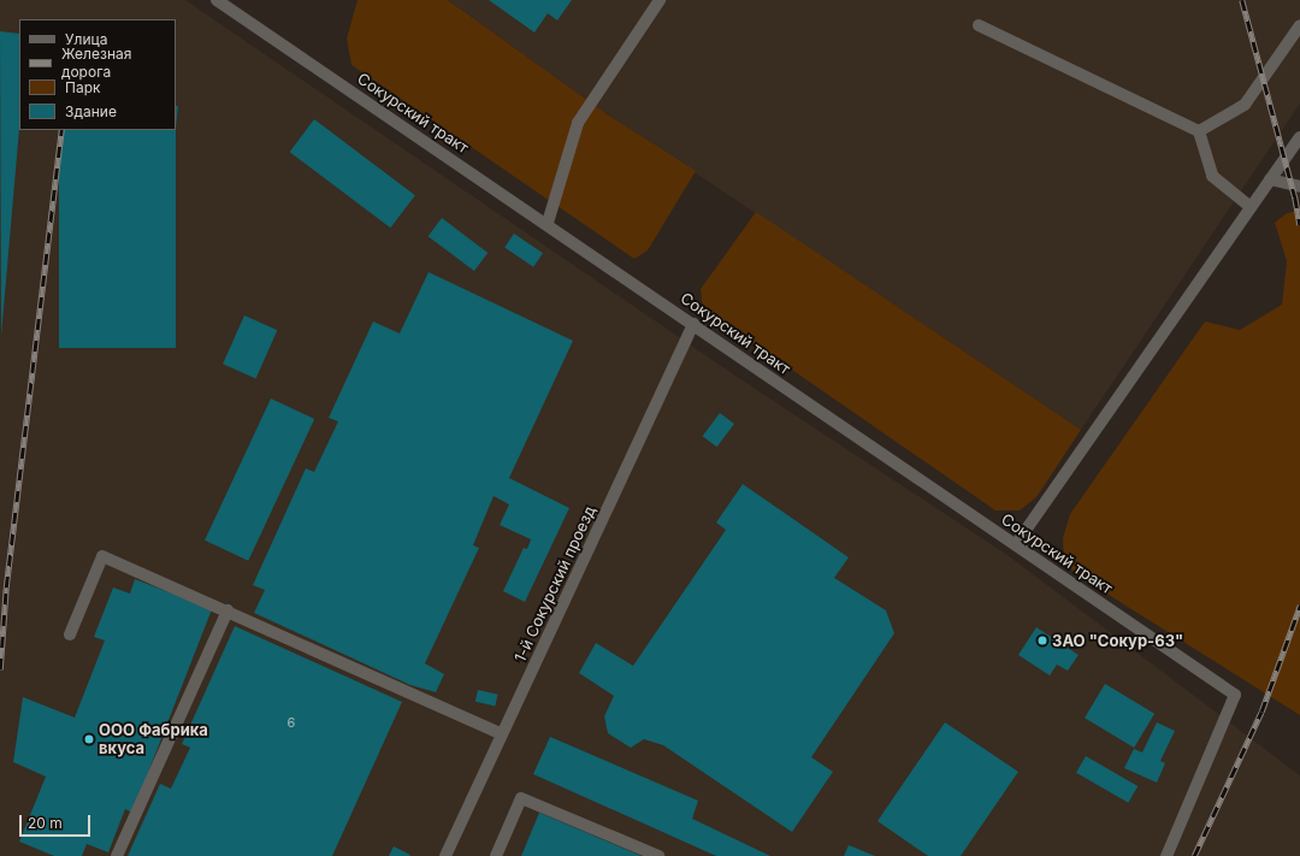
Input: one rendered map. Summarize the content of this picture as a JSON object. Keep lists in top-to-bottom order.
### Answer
{
  "streets": {
    "street": ["Сокурский тракт", "1-й Сокурский проезд"]
  },
  "crossings": [
    ["Сокурский тракт", "1-й Сокурский проезд"]
  ],
  "places": ["ЗАО \"Сокур-63\"", "ООО Фабрика вкуса"],
  "house_numbers": ["6"],
  "legend": [
    "Улица",
    "Железная дорога",
    "Парк",
    "Здание"
  ],
  "scale_bar": "20 m"
}
